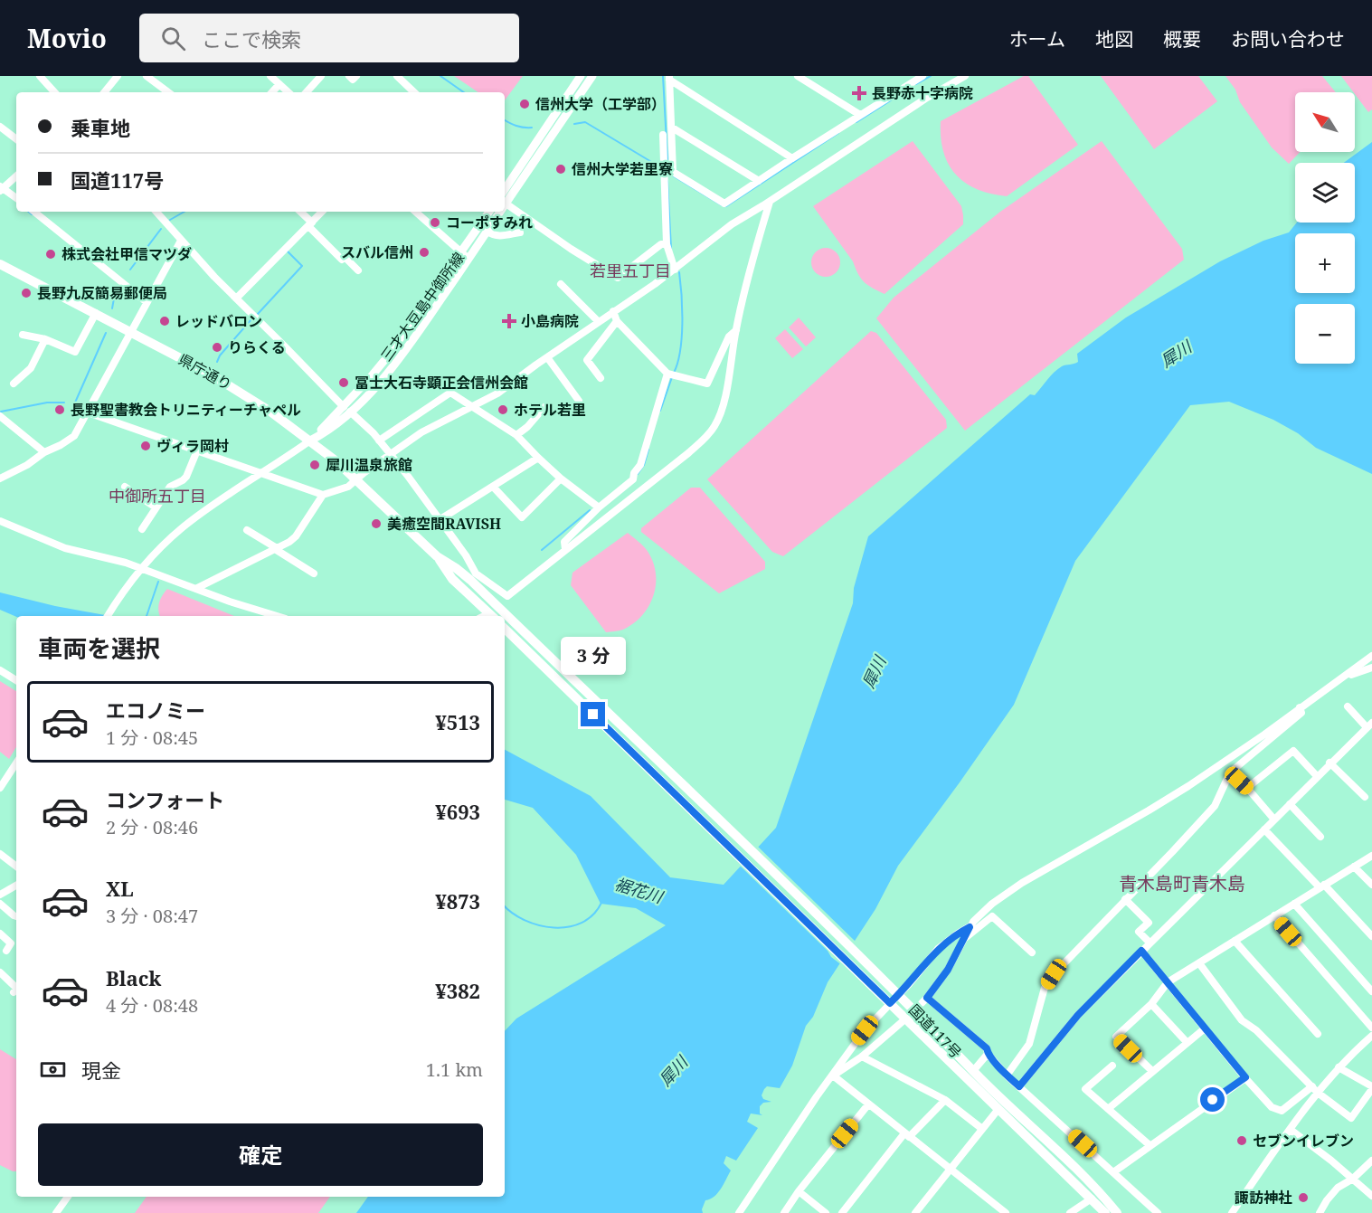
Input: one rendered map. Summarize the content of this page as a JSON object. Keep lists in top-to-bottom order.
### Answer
{
  "streets": {
    "highway": ["県庁通り", "国道117号"],
    "main road": ["三才大豆島中御所線"]
  },
  "crossings": [
    ["三才大豆島中御所線", "県庁通り"],
    ["県庁通り", "国道117号"]
  ],
  "districts": ["若里五丁目", "中御所五丁目", "青木島町青木島"],
  "water": ["犀川", "裾花川"],
  "places": {
    "health": ["長野赤十字病院", "小島病院"],
    "other": [
      "信州大学（工学部）",
      "信州大学若里寮",
      "コーポすみれ",
      "スバル信州",
      "株式会社甲信マツダ",
      "長野九反簡易郵便局",
      "レッドバロン",
      "りらくる",
      "冨士大石寺顕正会信州会館",
      "長野聖書教会トリニティーチャペル",
      "ホテル若里",
      "ヴィラ岡村",
      "犀川温泉旅館",
      "美癒空間RAVISH",
      "セブンイレブン",
      "諏訪神社"
    ]
  },
  "north": "top left",
  "page": {
    "header": "Movio",
    "search": "ここで検索",
    "nav": [
      "ホーム",
      "地図",
      "概要",
      "お問い合わせ"
    ],
    "map_buttons": ["+", "−"],
    "banner": ["乗車地", "国道117号"],
    "heading": "車両を選択",
    "bubble": "3 分",
    "list": [
      {
        "name": "エコノミー",
        "note": "1 分 · 08:45",
        "value": "¥513"
      },
      {
        "name": "コンフォート",
        "note": "2 分 · 08:46",
        "value": "¥693"
      },
      {
        "name": "XL",
        "note": "3 分 · 08:47",
        "value": "¥873"
      },
      {
        "name": "Black",
        "note": "4 分 · 08:48",
        "value": "¥382"
      }
    ],
    "pay": ["現金", "1.1 km"],
    "buttons": "確定"
  }
}
